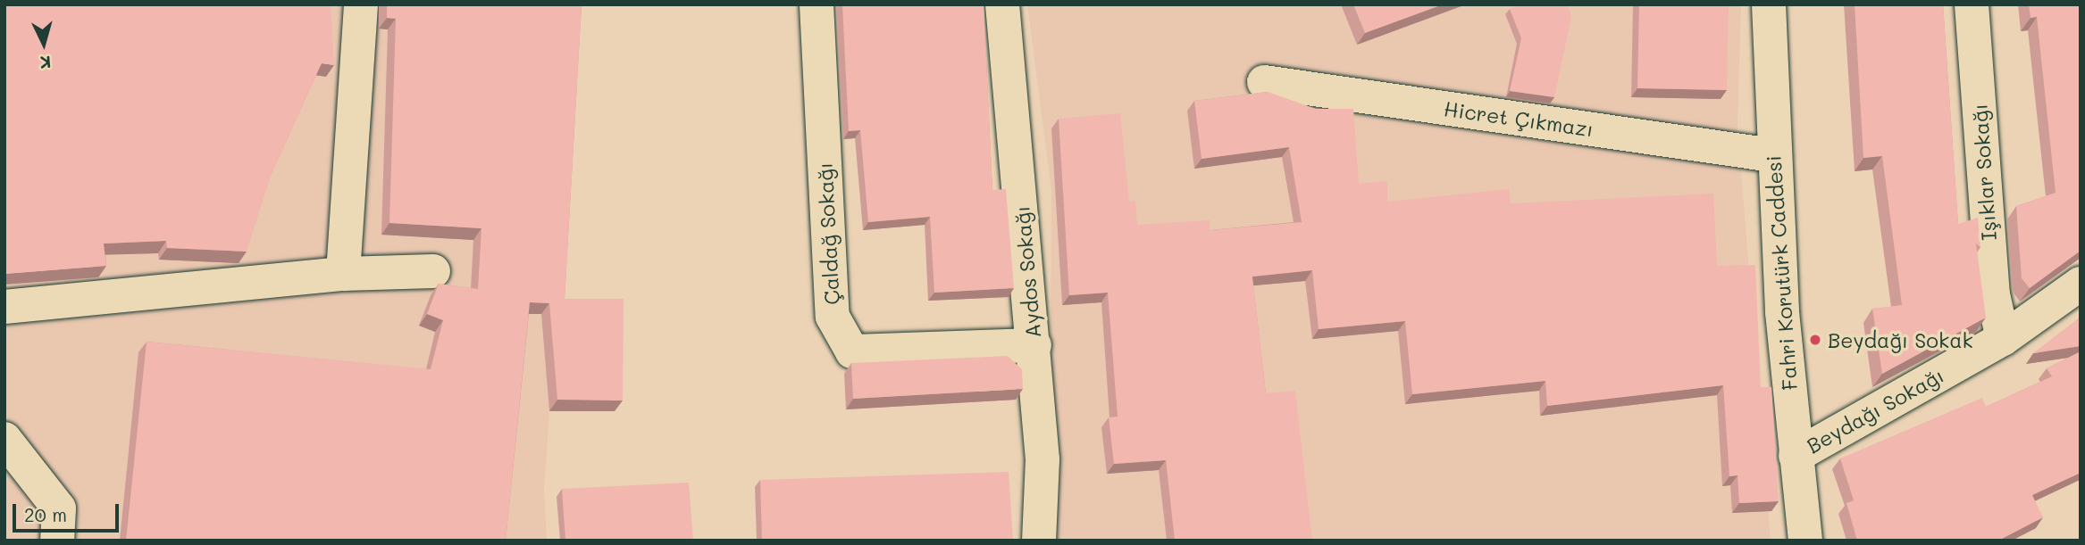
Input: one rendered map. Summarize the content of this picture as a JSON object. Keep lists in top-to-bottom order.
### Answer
{
  "streets": {
    "street": [
      "Hicret Çıkmazı",
      "Işıklar Sokağı",
      "Çaldağ Sokağı",
      "Aydos Sokağı",
      "Fahri Korutürk Caddesi",
      "Beydağı Sokağı"
    ]
  },
  "crossings": [
    ["Hicret Çıkmazı", "Fahri Korutürk Caddesi"],
    ["Işıklar Sokağı", "Beydağı Sokağı"],
    ["Çaldağ Sokağı", "Aydos Sokağı"],
    ["Fahri Korutürk Caddesi", "Beydağı Sokağı"]
  ],
  "places": ["Beydağı Sokak"],
  "scale_bar": "20 m",
  "north": "bottom"
}
